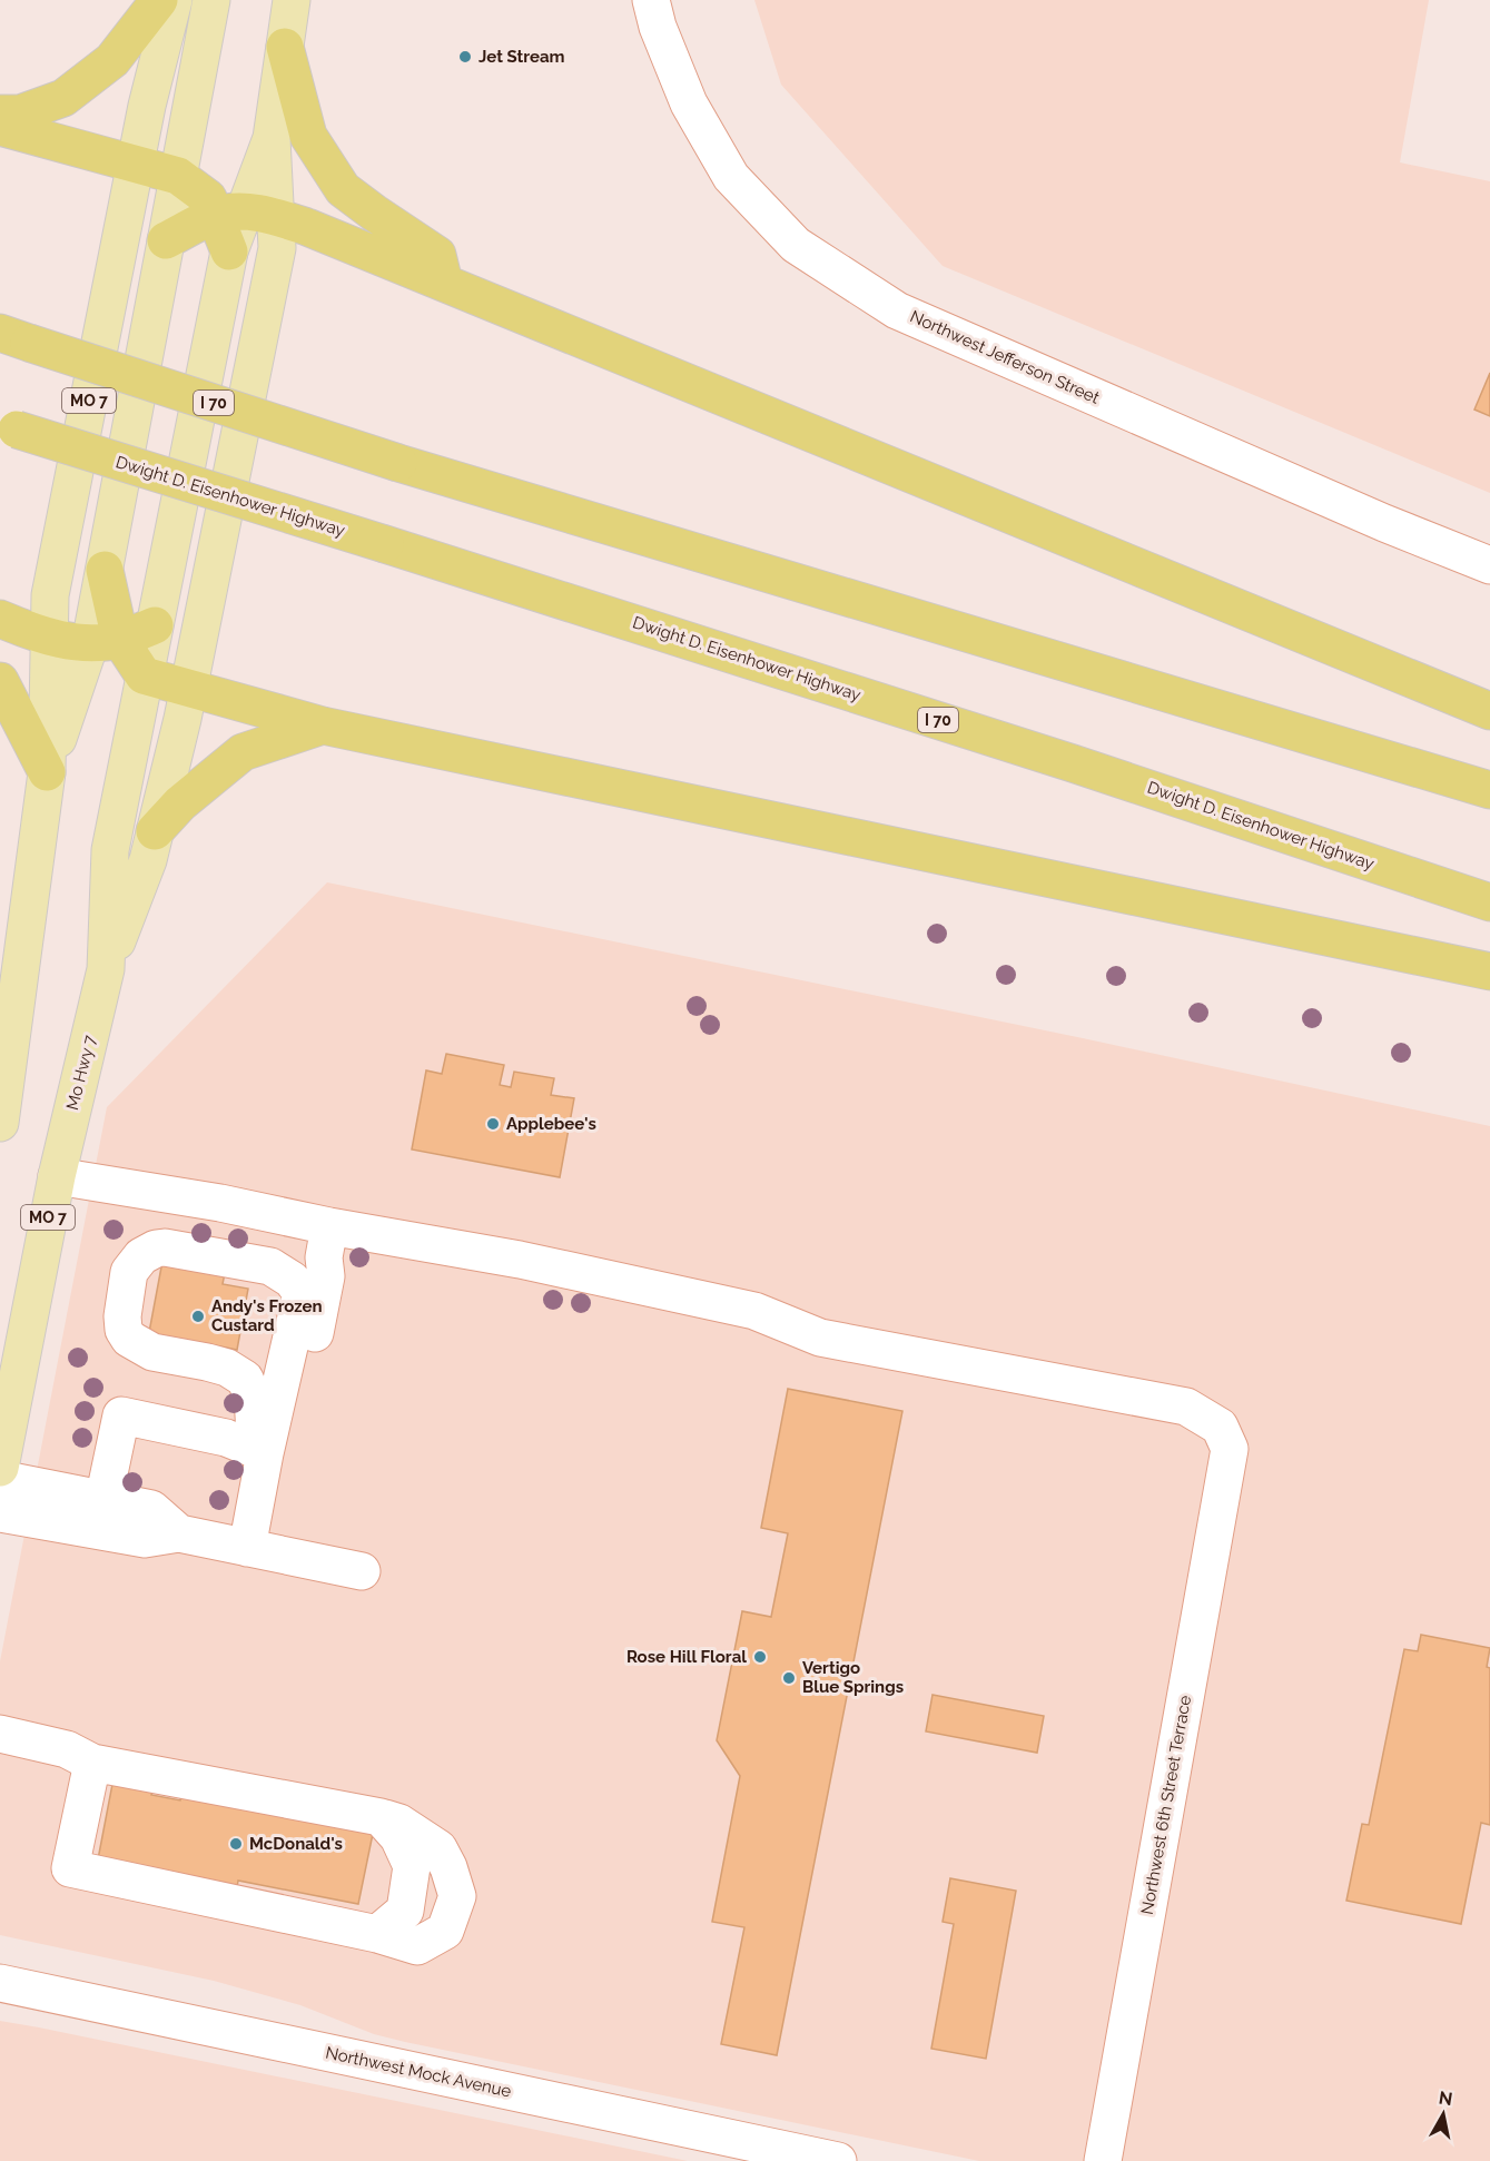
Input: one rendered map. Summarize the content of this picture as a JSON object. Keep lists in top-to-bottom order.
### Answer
{
  "streets": {
    "highway": ["I 70", "Dwight D. Eisenhower Highway"],
    "main road": ["MO 7", "Mo Hwy 7"],
    "street": ["Northwest Jefferson Street", "Northwest 6th Street Terrace", "Northwest Mock Avenue"]
  },
  "crossings": [
    ["MO 7", "Mo Hwy 7"]
  ],
  "places": [
    "Jet Stream",
    "Applebee's",
    "Andy's Frozen Custard",
    "Rose Hill Floral",
    "Vertigo Blue Springs",
    "McDonald's"
  ],
  "north": "top"
}
